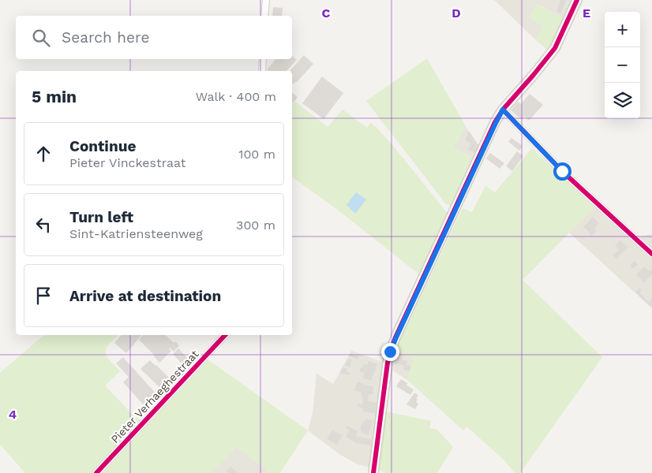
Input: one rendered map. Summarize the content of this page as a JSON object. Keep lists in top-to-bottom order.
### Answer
{
  "streets": {
    "street": ["Pieter Verhaeghestraat"]
  },
  "page": {
    "map_buttons": ["+", "−"],
    "search": "Search here",
    "heading": ["5 min", "Walk · 400 m"],
    "list": [
      ["Continue", "Pieter Vinckestraat", "100 m"],
      ["Turn left", "Sint-Katriensteenweg", "300 m"],
      "Arrive at destination"
    ]
  },
  "grid": {
    "columns": ["C", "D", "E"],
    "rows": ["4"]
  }
}
